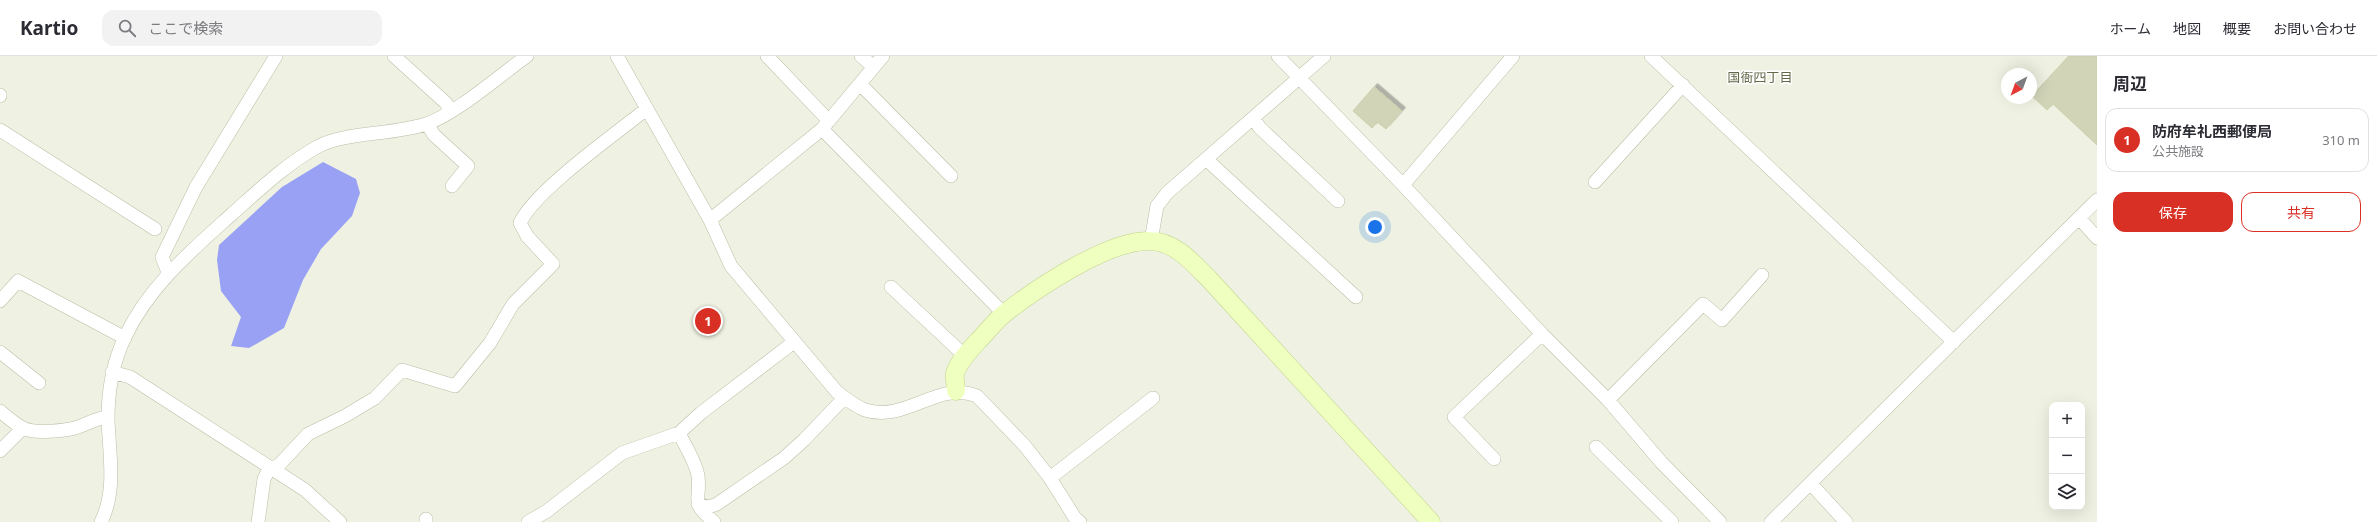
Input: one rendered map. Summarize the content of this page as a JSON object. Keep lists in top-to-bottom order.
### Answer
{
  "districts": ["国衙四丁目"],
  "north": "bottom left",
  "page": {
    "header": "Kartio",
    "search": "ここで検索",
    "nav": [
      "ホーム",
      "地図",
      "概要",
      "お問い合わせ"
    ],
    "heading": "周辺",
    "list": [
      {
        "mark": "1",
        "name": "防府牟礼西郵便局",
        "note": "公共施設",
        "value": "310 m"
      }
    ],
    "buttons": ["保存", "共有"],
    "pins": "1",
    "map_buttons": ["+", "−"]
  }
}
